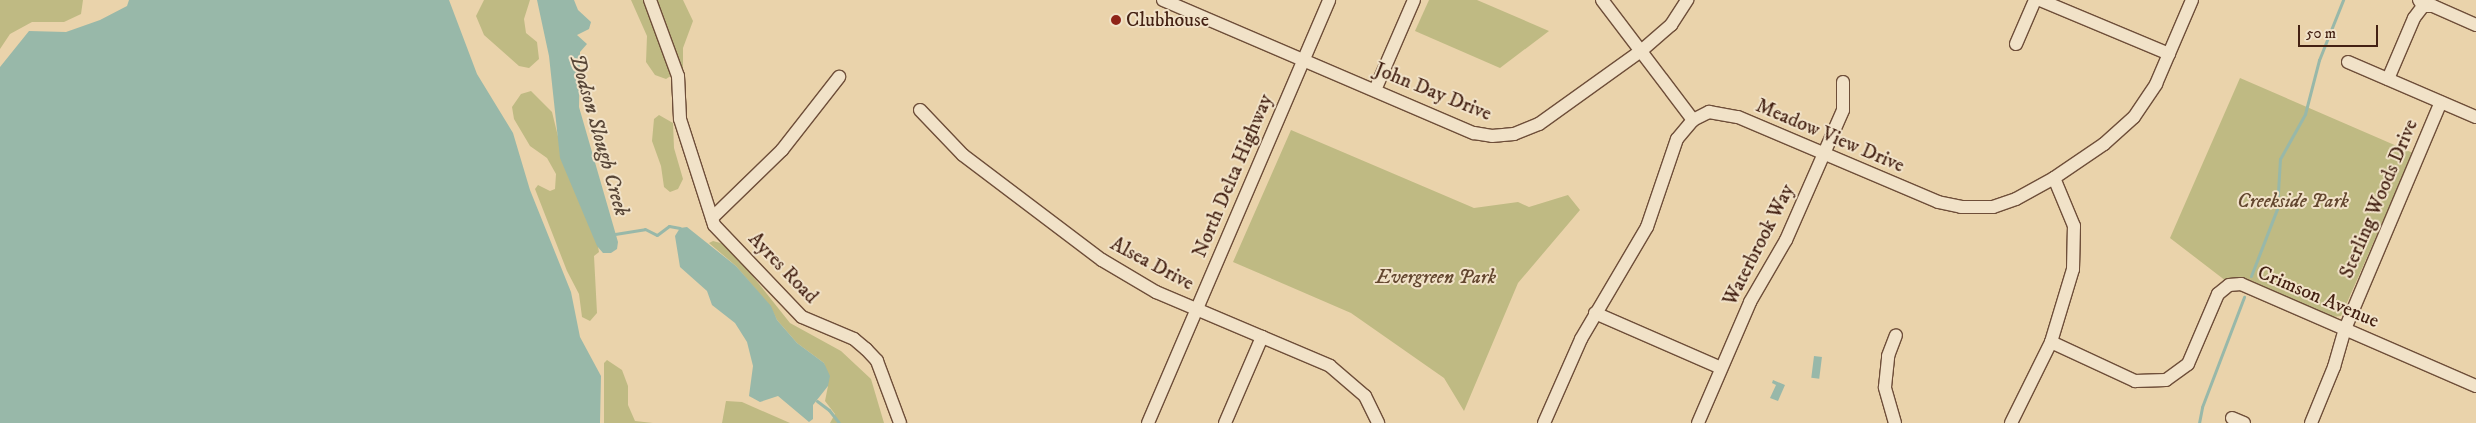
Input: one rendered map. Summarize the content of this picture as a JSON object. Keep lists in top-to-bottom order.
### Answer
{
  "streets": {
    "street": [
      "John Day Drive",
      "Meadow View Drive",
      "North Delta Highway",
      "Sterling Woods Drive",
      "Waterbrook Way",
      "Alsea Drive",
      "Ayres Road",
      "Crimson Avenue"
    ]
  },
  "crossings": [
    ["John Day Drive", "North Delta Highway"],
    ["Meadow View Drive", "Waterbrook Way"],
    ["North Delta Highway", "Alsea Drive"],
    ["Sterling Woods Drive", "Crimson Avenue"]
  ],
  "water": ["Dodson Slough Creek"],
  "parks": ["Creekside Park", "Evergreen Park"],
  "places": ["Clubhouse"],
  "scale_bar": "50 m"
}
